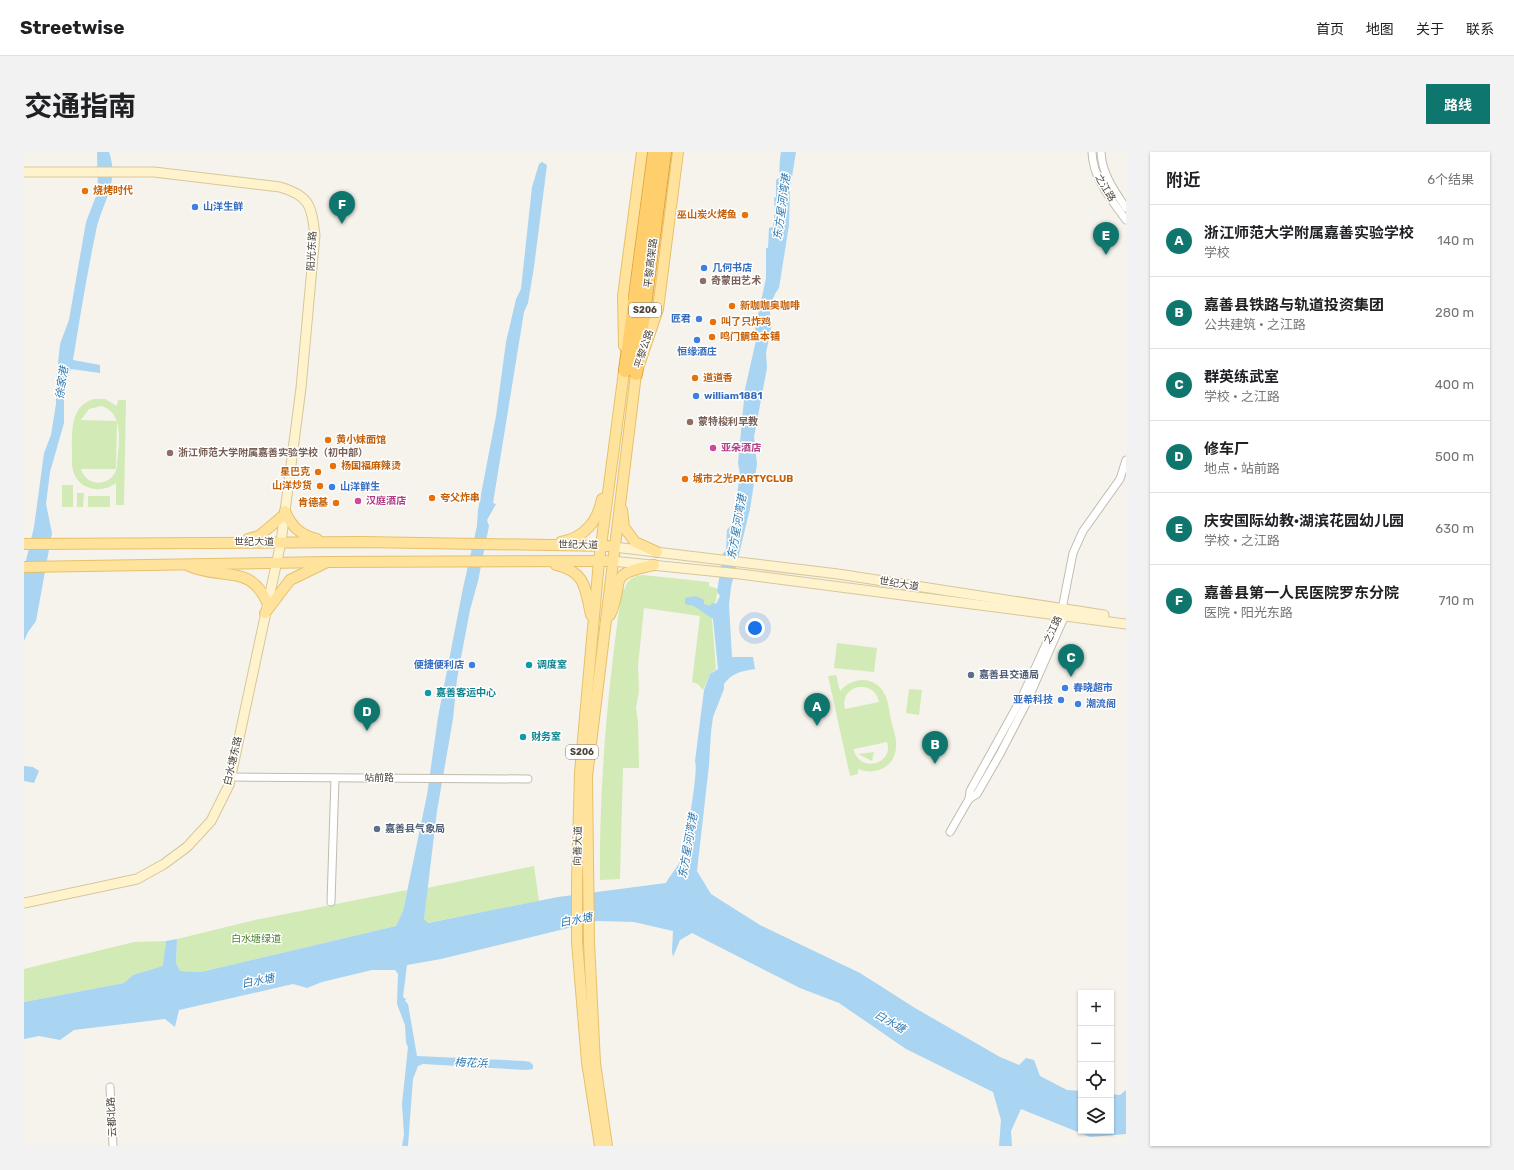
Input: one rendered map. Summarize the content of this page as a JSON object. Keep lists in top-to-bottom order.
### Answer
{
  "streets": {
    "highway": ["平黎高架路", "S206"],
    "main road": ["平黎公路", "世纪大道", "向善大道"],
    "street": [
      "之江路",
      "阳光东路",
      "白水塘东路",
      "站前路",
      "云都北路"
    ]
  },
  "crossings": [
    ["之江路", "世纪大道"],
    ["阳光东路", "世纪大道"],
    ["阳光东路", "白水塘东路"],
    ["平黎高架路", "平黎公路"],
    ["平黎公路", "世纪大道"],
    ["平黎公路", "向善大道"],
    ["世纪大道", "白水塘东路"],
    ["世纪大道", "向善大道"],
    ["白水塘东路", "站前路"]
  ],
  "water": [
    "东方星河湾港",
    "徐家港",
    "白水塘",
    "梅花浜"
  ],
  "parks": ["白水塘绿道"],
  "places": [
    "烧烤时代",
    "山洋生鲜",
    "巫山炭火烤鱼",
    "几何书店",
    "奇蒙田艺术",
    "新咖咖奥咖啡",
    "匠君",
    "叫了只炸鸡",
    "鸣门鲷鱼本铺",
    "恒缘酒庄",
    "道道香",
    "william1881",
    "蒙特梭利早教",
    "黄小妹面馆",
    "亚朵酒店",
    "浙江师范大学附属嘉善实验学校（初中部）",
    "杨国福麻辣烫",
    "星巴克",
    "城市之光PARTYCLUB",
    "山洋炒货",
    "山洋鲜生",
    "夸父炸串",
    "汉庭酒店",
    "肯德基",
    "便捷便利店",
    "调度室",
    "嘉善县交通局",
    "春晓超市",
    "嘉善客运中心",
    "亚希科技",
    "潮流阁",
    "财务室",
    "嘉善县气象局"
  ],
  "page": {
    "header": "Streetwise",
    "nav": [
      "首页",
      "地图",
      "关于",
      "联系"
    ],
    "title": "交通指南",
    "buttons": "路线",
    "heading": ["附近", "6个结果"],
    "pins": [
      "F",
      "E",
      "C",
      "A",
      "D",
      "B"
    ],
    "list": [
      {
        "mark": "A",
        "name": "浙江师范大学附属嘉善实验学校",
        "note": "学校",
        "value": "140 m"
      },
      {
        "mark": "B",
        "name": "嘉善县铁路与轨道投资集团",
        "note": "公共建筑 · 之江路",
        "value": "280 m"
      },
      {
        "mark": "C",
        "name": "群英练武室",
        "note": "学校 · 之江路",
        "value": "400 m"
      },
      {
        "mark": "D",
        "name": "修车厂",
        "note": "地点 · 站前路",
        "value": "500 m"
      },
      {
        "mark": "E",
        "name": "庆安国际幼教·湖滨花园幼儿园",
        "note": "学校 · 之江路",
        "value": "630 m"
      },
      {
        "mark": "F",
        "name": "嘉善县第一人民医院罗东分院",
        "note": "医院 · 阳光东路",
        "value": "710 m"
      }
    ],
    "map_buttons": ["+", "−"]
  }
}
